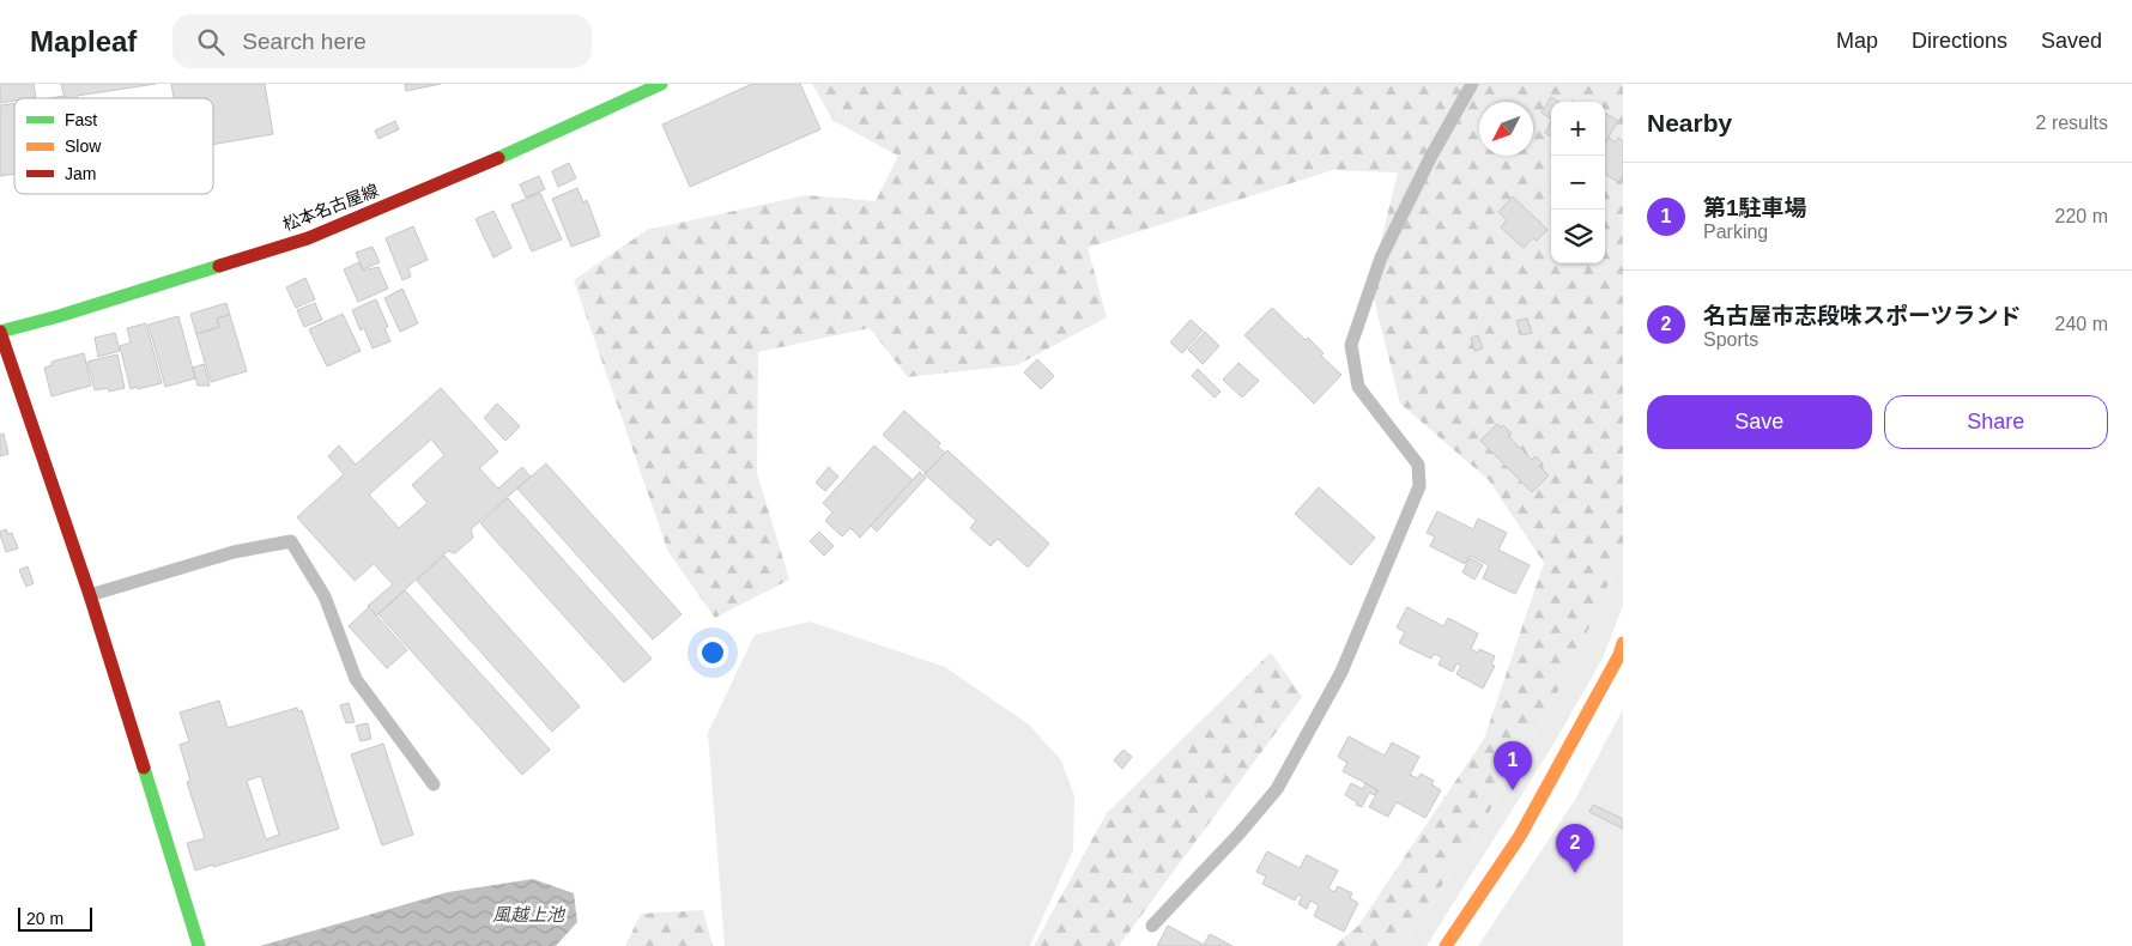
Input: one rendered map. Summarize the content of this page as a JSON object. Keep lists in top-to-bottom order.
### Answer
{
  "streets": {
    "street": ["松本名古屋線"]
  },
  "water": ["風越上池"],
  "legend": ["Fast", "Slow", "Jam"],
  "scale_bar": "20 m",
  "north": "bottom left",
  "page": {
    "header": "Mapleaf",
    "search": "Search here",
    "nav": ["Map", "Directions", "Saved"],
    "heading": ["Nearby", "2 results"],
    "map_buttons": ["+", "−"],
    "list": [
      {
        "mark": "1",
        "name": "第1駐車場",
        "note": "Parking",
        "value": "220 m"
      },
      {
        "mark": "2",
        "name": "名古屋市志段味スポーツランド",
        "note": "Sports",
        "value": "240 m"
      }
    ],
    "buttons": ["Save", "Share"],
    "pins": ["1", "2"],
    "scale": "20 m"
  }
}
